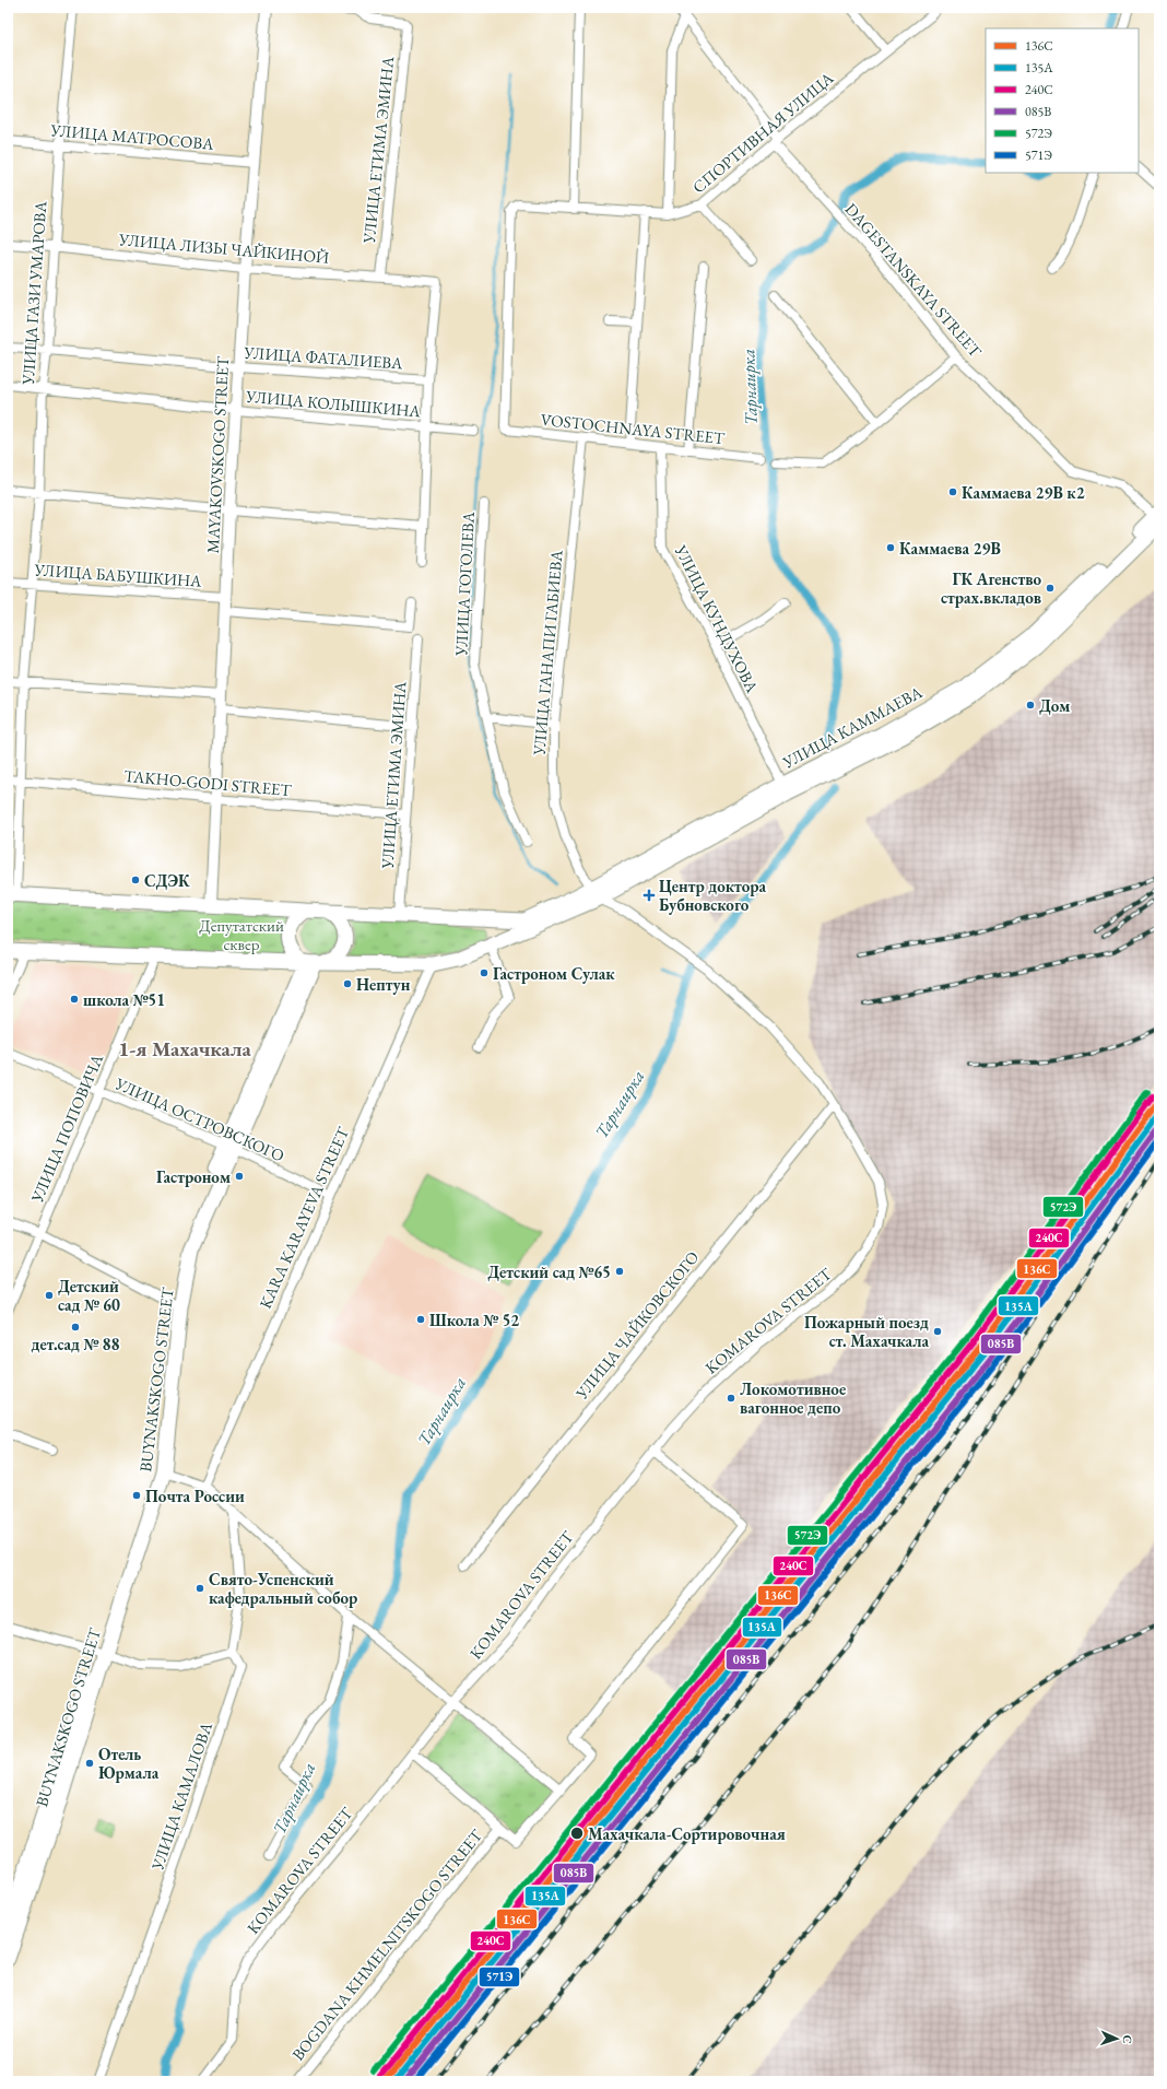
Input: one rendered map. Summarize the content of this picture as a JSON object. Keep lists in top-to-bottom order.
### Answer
{
  "streets": {
    "main road": ["УЛИЦА КАММАЕВА", "BUYNAKSKOGO STREET"],
    "street": [
      "СПОРТИВНАЯ УЛИЦА",
      "УЛИЦА МАТРОСОВА",
      "УЛИЦА ЕТИМА ЭМИНА",
      "УЛИЦА ЛИЗЫ ЧАЙКИНОЙ",
      "DAGESTANSKAYA STREET",
      "УЛИЦА ГАЗИ УМАРОВА",
      "УЛИЦА ФАТАЛИЕВА",
      "УЛИЦА КОЛЫШКИНА",
      "VOSTOCHNAYA STREET",
      "MAYAKOVSKOGO STREET",
      "УЛИЦА БАБУШКИНА",
      "УЛИЦА ГОГОЛЕВА",
      "УЛИЦА КУНДУХОВА",
      "УЛИЦА ГАНАПИ ГАБИЕВА",
      "TAKHO-GODI STREET",
      "УЛИЦА ОСТРОВСКОГО",
      "УЛИЦА ПОПОВИЧА",
      "KARA KARAYEVA STREET",
      "KOMAROVA STREET",
      "УЛИЦА ЧАЙКОВСКОГО",
      "УЛИЦА КАМАЛОВА",
      "BOGDANA KHMELNITSKOGO STREET"
    ]
  },
  "crossings": [
    ["СПОРТИВНАЯ УЛИЦА", "DAGESTANSKAYA STREET"],
    ["СПОРТИВНАЯ УЛИЦА", "VOSTOCHNAYA STREET"],
    ["УЛИЦА МАТРОСОВА", "УЛИЦА ГАЗИ УМАРОВА"],
    ["УЛИЦА МАТРОСОВА", "MAYAKOVSKOGO STREET"],
    ["УЛИЦА ЕТИМА ЭМИНА", "УЛИЦА ЛИЗЫ ЧАЙКИНОЙ"],
    ["УЛИЦА ЕТИМА ЭМИНА", "TAKHO-GODI STREET"],
    ["УЛИЦА ЛИЗЫ ЧАЙКИНОЙ", "УЛИЦА ГАЗИ УМАРОВА"],
    ["УЛИЦА ЛИЗЫ ЧАЙКИНОЙ", "УЛИЦА ФАТАЛИЕВА"],
    ["УЛИЦА ЛИЗЫ ЧАЙКИНОЙ", "MAYAKOVSKOGO STREET"],
    ["DAGESTANSKAYA STREET", "УЛИЦА КАММАЕВА"],
    ["УЛИЦА ГАЗИ УМАРОВА", "УЛИЦА ФАТАЛИЕВА"],
    ["УЛИЦА ГАЗИ УМАРОВА", "УЛИЦА КОЛЫШКИНА"],
    ["УЛИЦА ГАЗИ УМАРОВА", "УЛИЦА БАБУШКИНА"],
    ["УЛИЦА ГАЗИ УМАРОВА", "TAKHO-GODI STREET"],
    ["УЛИЦА ФАТАЛИЕВА", "MAYAKOVSKOGO STREET"],
    ["УЛИЦА КОЛЫШКИНА", "MAYAKOVSKOGO STREET"],
    ["VOSTOCHNAYA STREET", "УЛИЦА КУНДУХОВА"],
    ["VOSTOCHNAYA STREET", "УЛИЦА ГАНАПИ ГАБИЕВА"],
    ["MAYAKOVSKOGO STREET", "УЛИЦА БАБУШКИНА"],
    ["MAYAKOVSKOGO STREET", "TAKHO-GODI STREET"],
    ["УЛИЦА КУНДУХОВА", "УЛИЦА КАММАЕВА"],
    ["УЛИЦА ГАНАПИ ГАБИЕВА", "УЛИЦА КАММАЕВА"],
    ["УЛИЦА КАММАЕВА", "УЛИЦА ПОПОВИЧА"],
    ["УЛИЦА КАММАЕВА", "KARA KARAYEVA STREET"],
    ["УЛИЦА КАММАЕВА", "BUYNAKSKOGO STREET"],
    ["УЛИЦА ОСТРОВСКОГО", "УЛИЦА ПОПОВИЧА"],
    ["УЛИЦА ОСТРОВСКОГО", "KARA KARAYEVA STREET"],
    ["УЛИЦА ОСТРОВСКОГО", "BUYNAKSKOGO STREET"],
    ["KOMAROVA STREET", "УЛИЦА ЧАЙКОВСКОГО"]
  ],
  "districts": ["1-я Махачкала"],
  "water": ["Тарнаирка"],
  "parks": ["Депутатский сквер"],
  "places": {
    "other": [
      "Каммаева 29В к2",
      "Каммаева 29В",
      "ГК Агенство страх.вкладов",
      "Дом",
      "СДЭК",
      "Гастроном Сулак",
      "Нептун",
      "школа №51",
      "Гастроном",
      "Детский сад №65",
      "Детский сад № 60",
      "Школа № 52",
      "дет.сад № 88",
      "Пожарный поезд ст. Махачкала",
      "Локомотивное вагонное депо",
      "Почта России",
      "Свято-Успенский кафедральный собор",
      "Отель Юрмала",
      "Махачкала-Сортировочная"
    ],
    "health": ["Центр доктора Бубновского"]
  },
  "lines": [
    "transit line 572Э",
    "transit line 240С",
    "transit line 136С",
    "transit line 135А",
    "transit line 085В",
    "transit line 571Э"
  ],
  "legend": [
    "136С",
    "135А",
    "240С",
    "085В",
    "572Э",
    "571Э"
  ],
  "north": "right"
}
